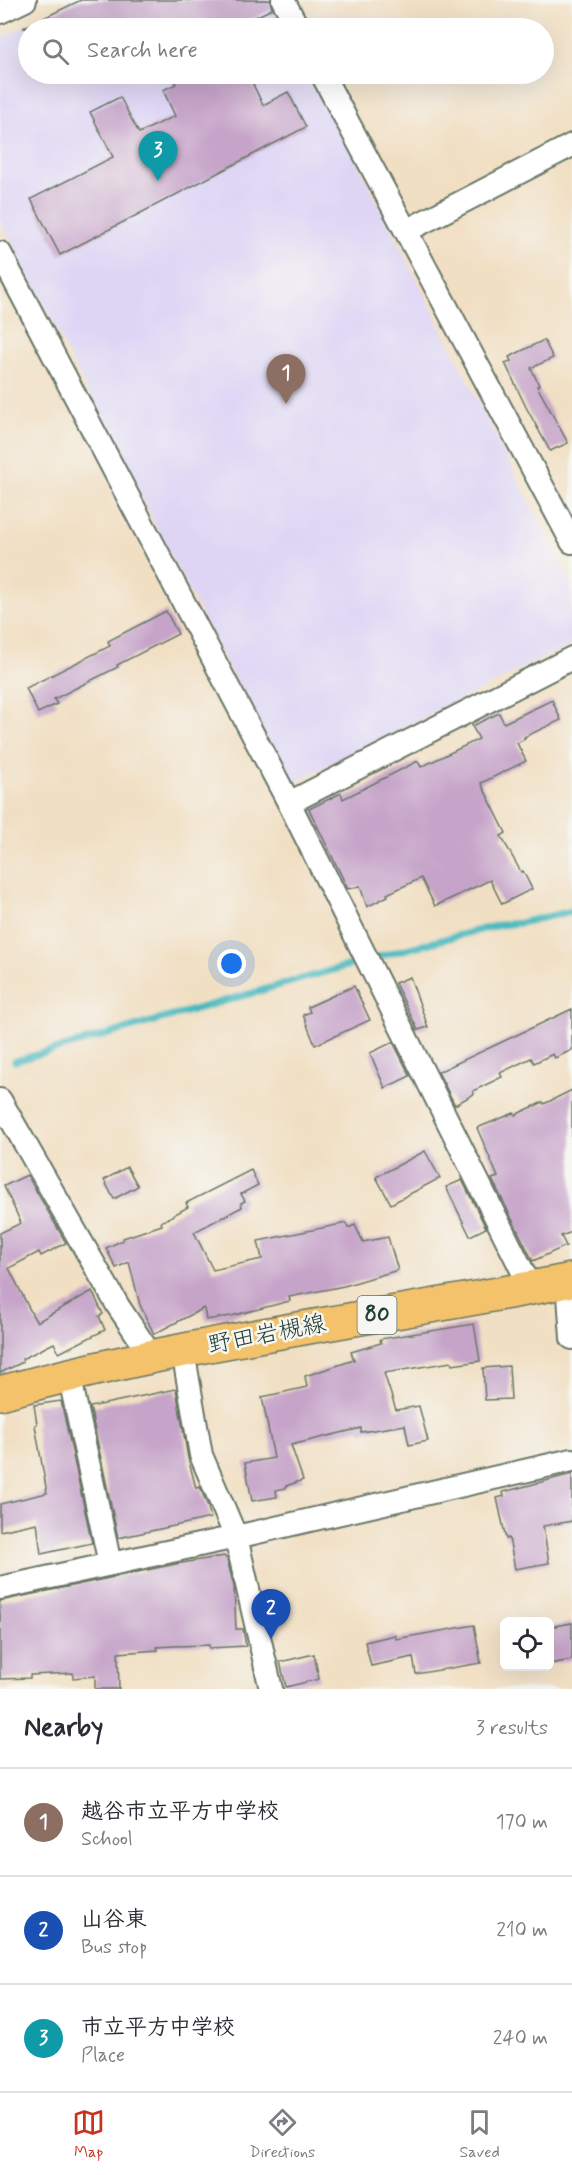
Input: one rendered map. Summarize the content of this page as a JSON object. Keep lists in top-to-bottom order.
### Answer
{
  "streets": {
    "main road": ["80", "野田岩槻線"]
  },
  "page": {
    "search": "Search here",
    "pins": ["3", "1", "2"],
    "heading": ["Nearby", "3 results"],
    "list": [
      {
        "mark": "1",
        "name": "越谷市立平方中学校",
        "note": "School",
        "value": "170 m"
      },
      {
        "mark": "2",
        "name": "山谷東",
        "note": "Bus stop",
        "value": "210 m"
      },
      {
        "mark": "3",
        "name": "市立平方中学校",
        "note": "Place",
        "value": "240 m"
      }
    ],
    "nav": ["Map", "Directions", "Saved"]
  }
}
